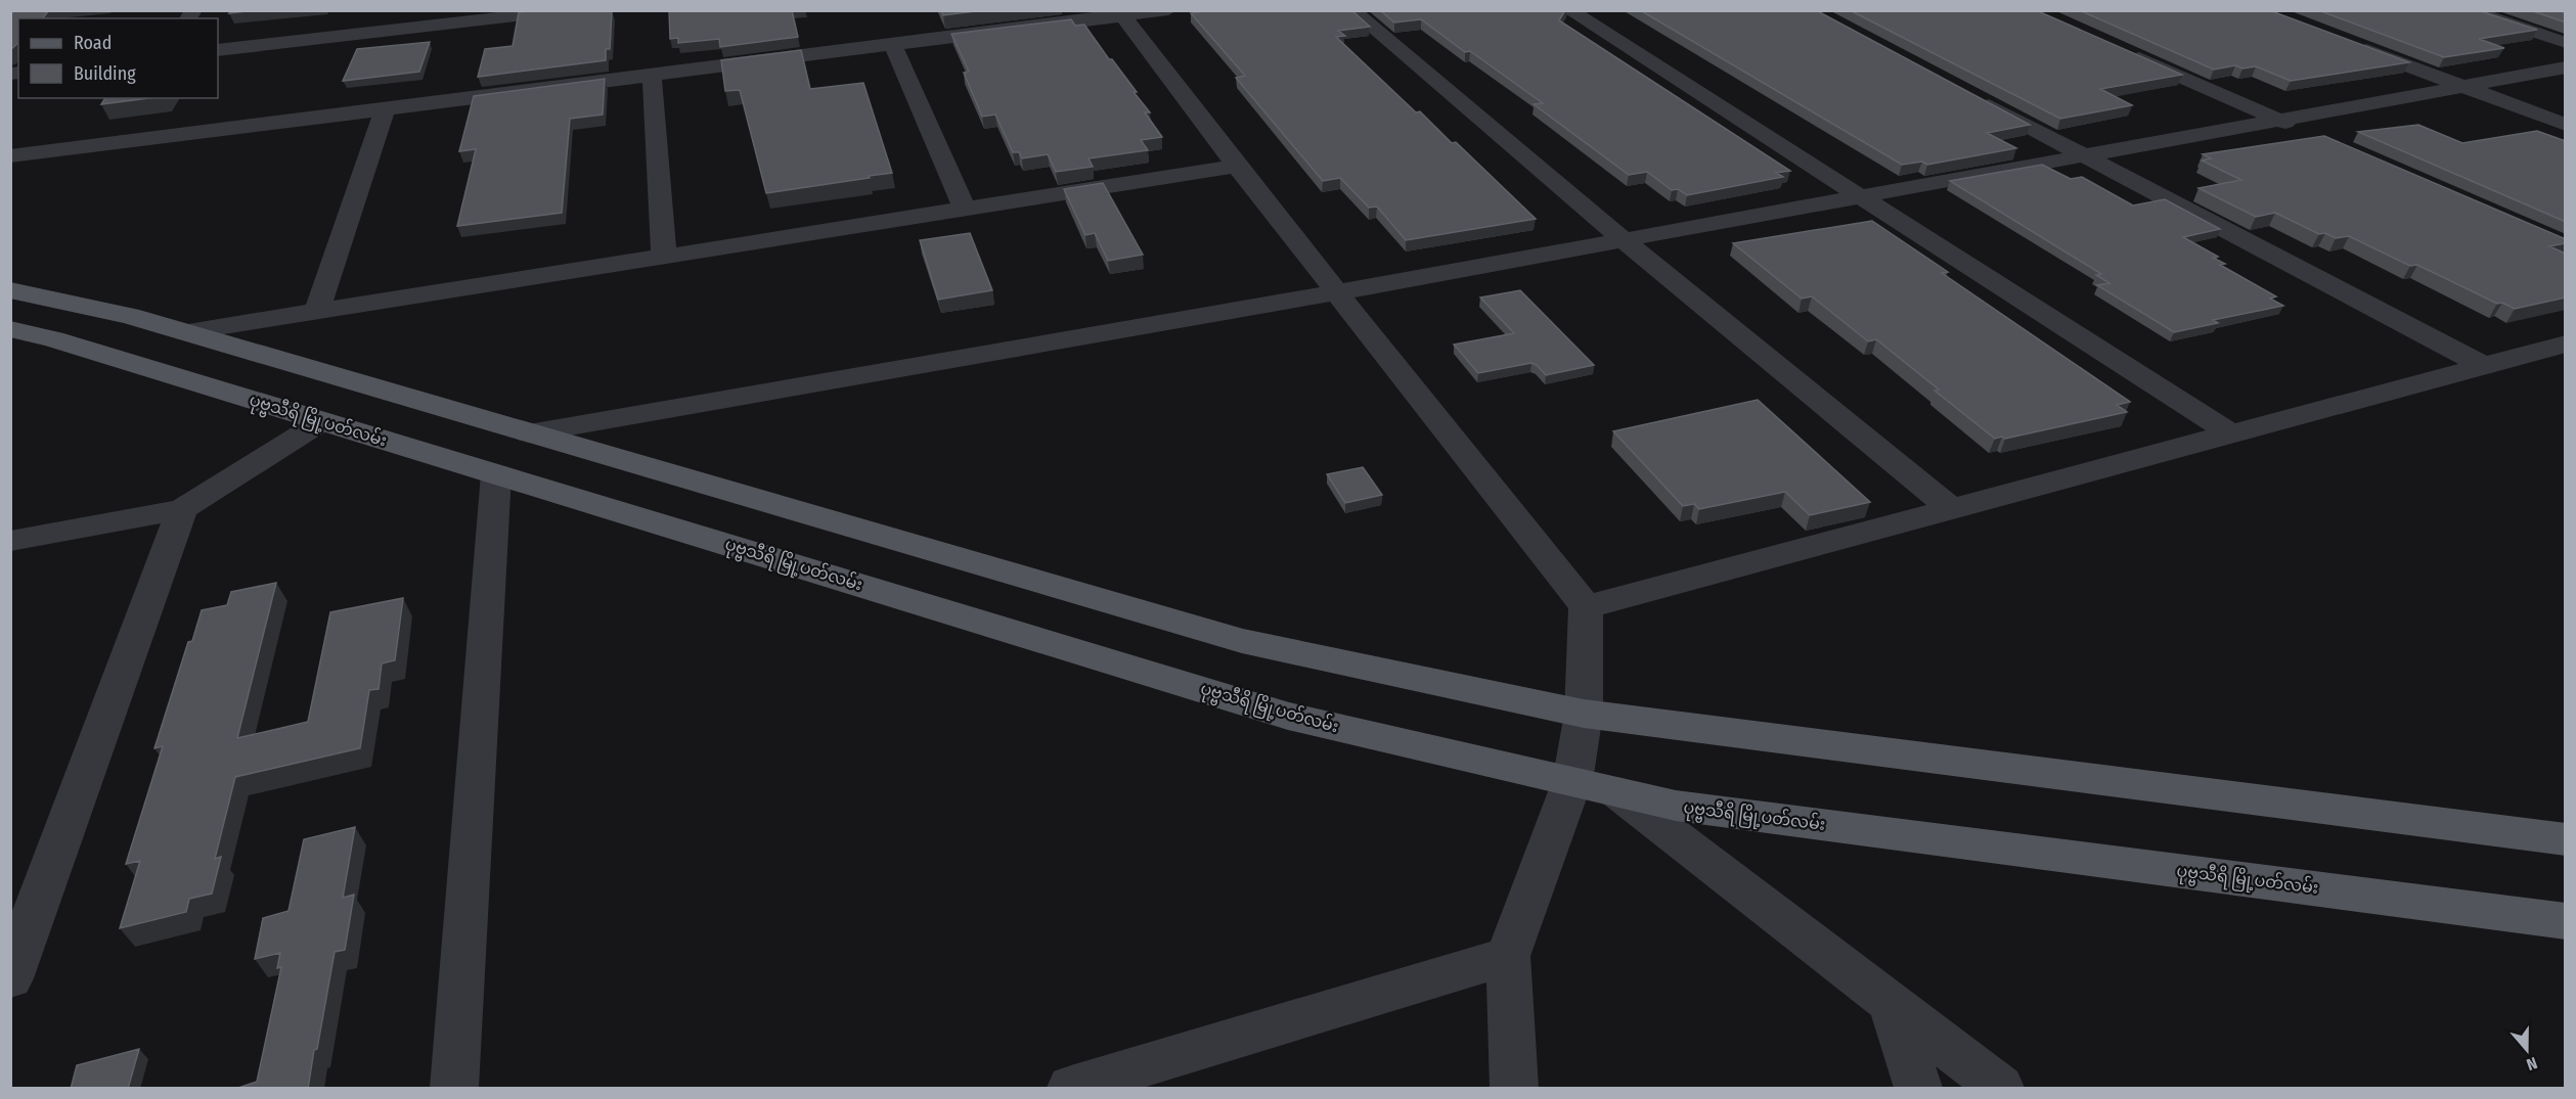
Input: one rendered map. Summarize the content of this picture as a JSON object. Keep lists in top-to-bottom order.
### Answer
{
  "streets": {
    "main road": ["ပုဗ္ဗသီရိ မြို့ပတ်လမ်း"]
  },
  "legend": ["Road", "Building"],
  "north": "bottom"
}
